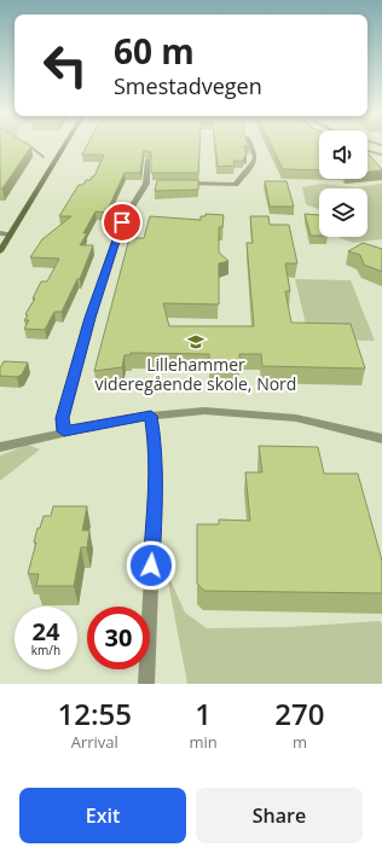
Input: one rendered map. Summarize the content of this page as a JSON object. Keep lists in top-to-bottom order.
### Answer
{
  "places": {
    "school or university": ["Lillehammer videregående skole, Nord"]
  },
  "page": {
    "turn": ["60 m", "Smestadvegen"],
    "speed": "24 km/h",
    "limit": "30",
    "eta": [
      "12:55",
      "Arrival",
      "1",
      "min",
      "270",
      "m"
    ],
    "buttons": ["Exit", "Share"]
  }
}
